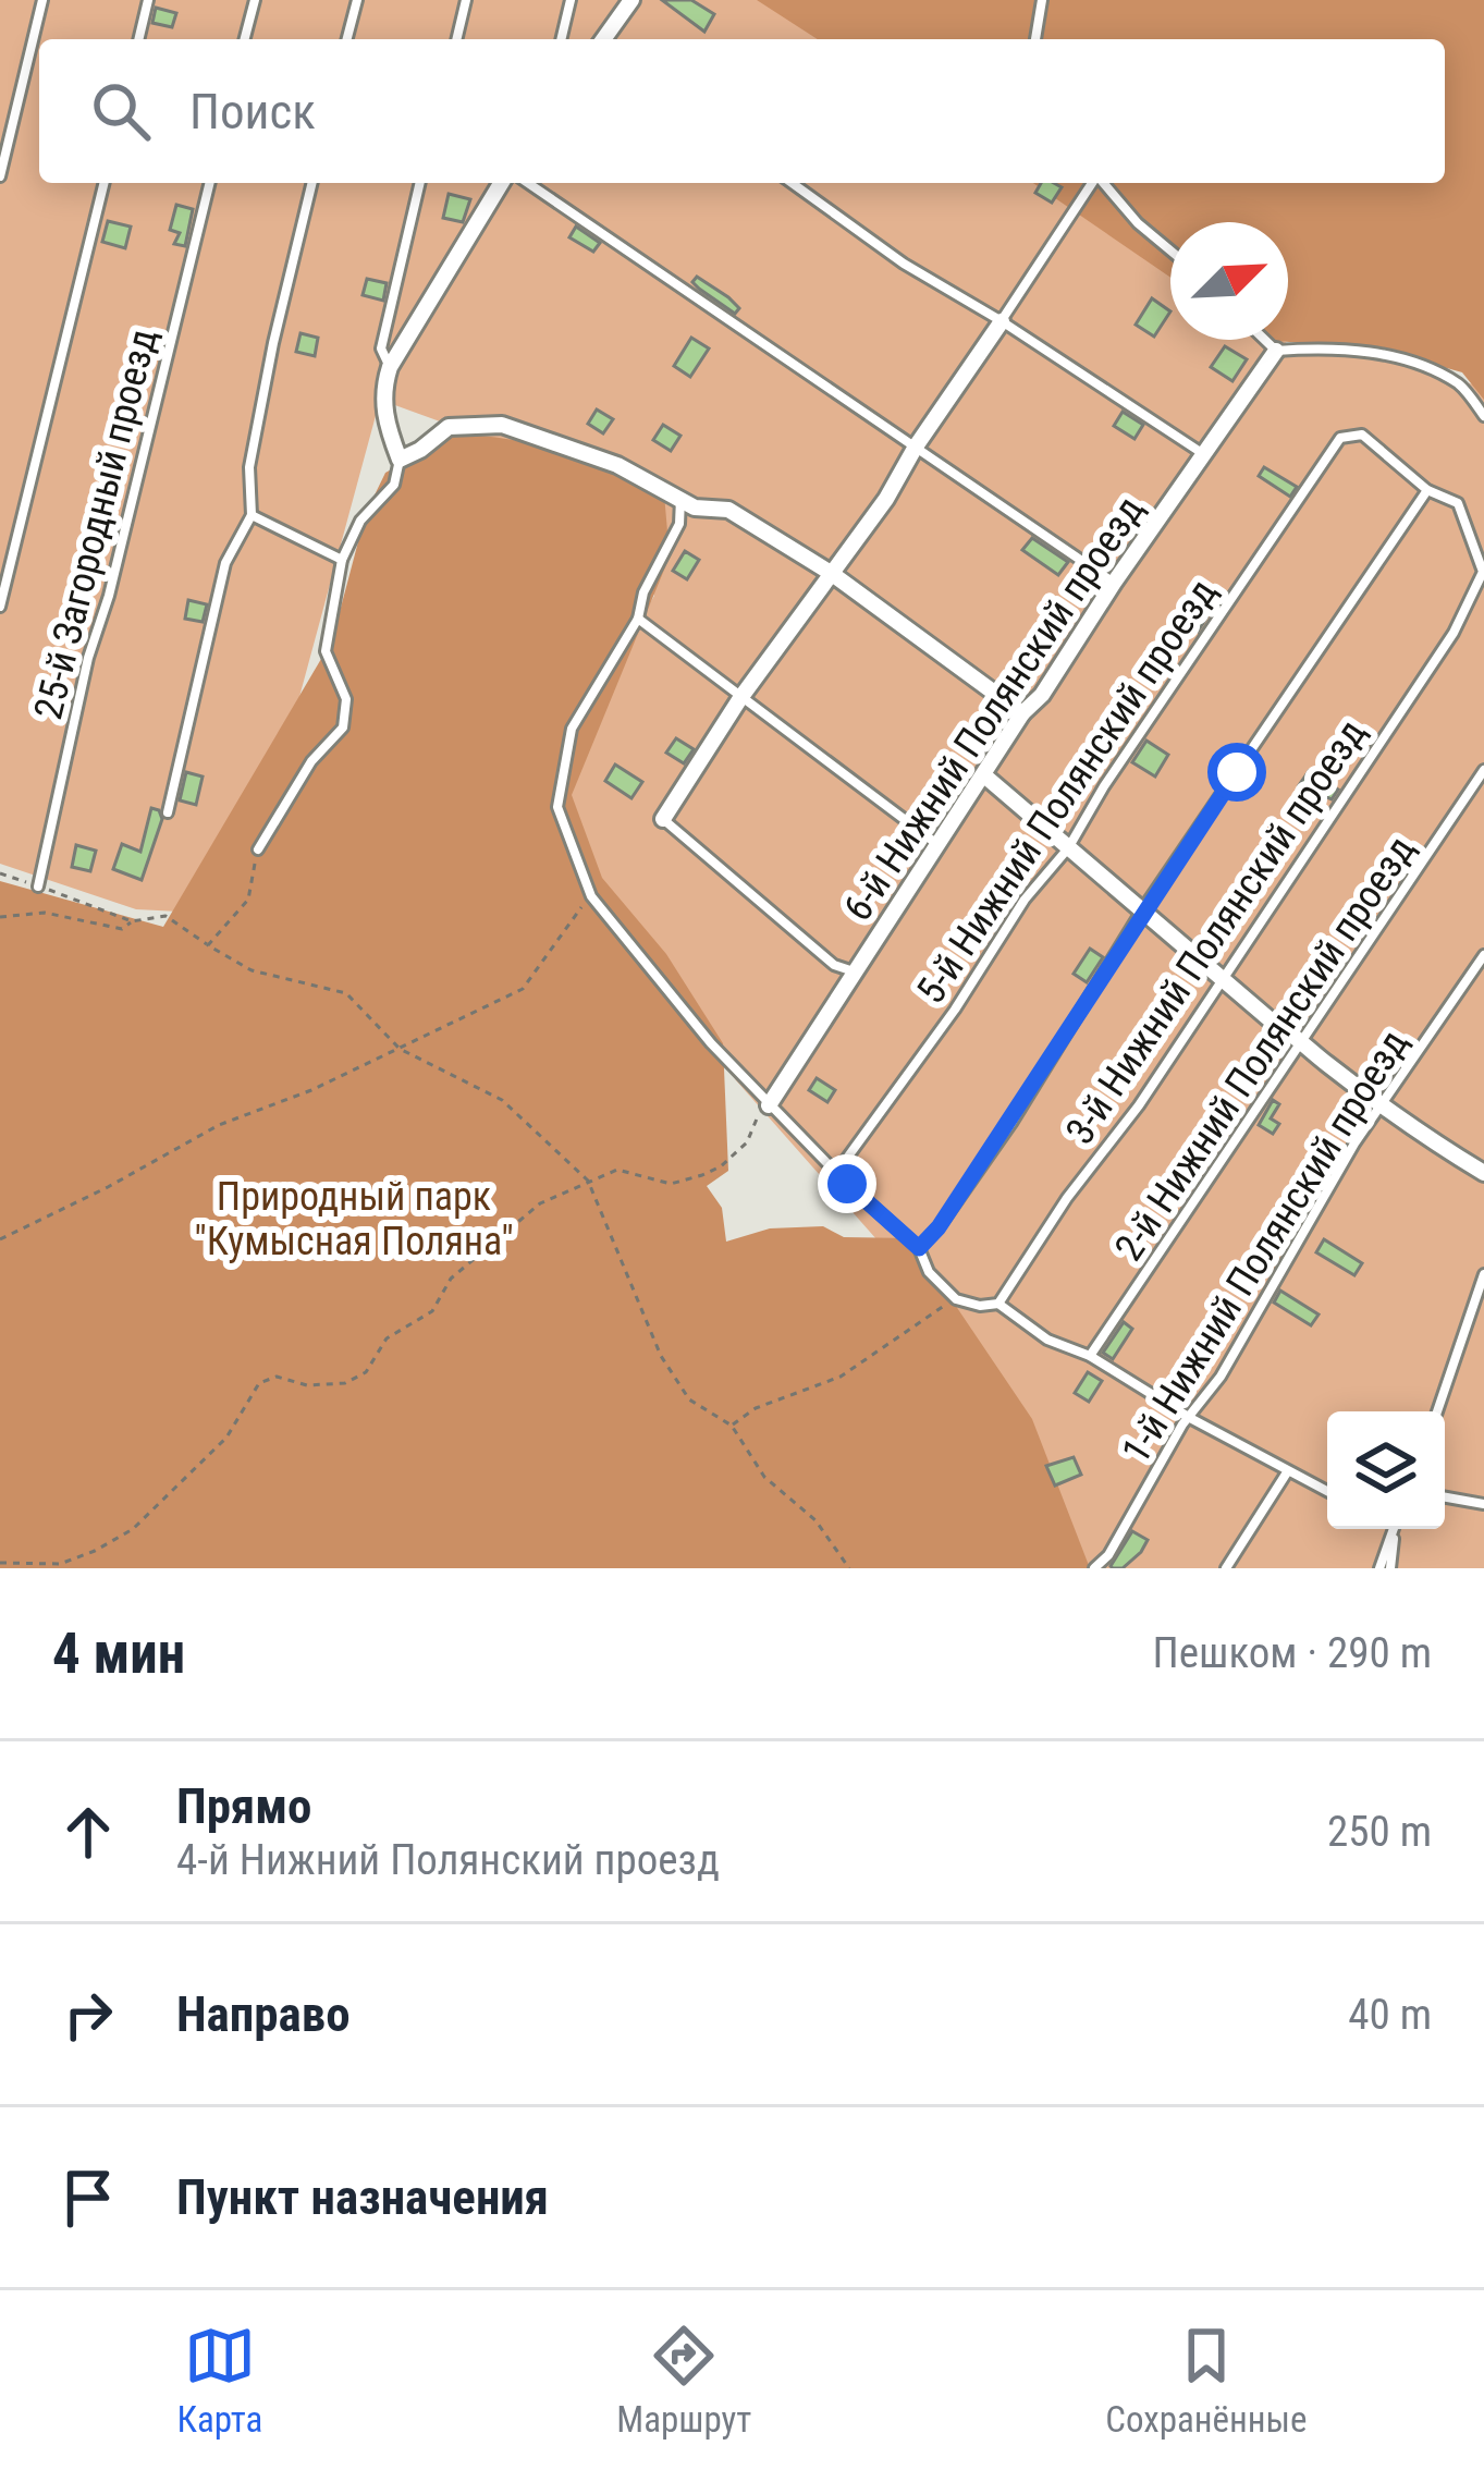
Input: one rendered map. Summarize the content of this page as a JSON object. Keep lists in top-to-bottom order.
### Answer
{
  "streets": {
    "street": ["6-й Нижний Полянский проезд"],
    "lane": [
      "25-й Загородный проезд",
      "5-й Нижний Полянский проезд",
      "3-й Нижний Полянский проезд",
      "2-й Нижний Полянский проезд",
      "1-й Нижний Полянский проезд"
    ]
  },
  "parks": ["Природный парк \"Кумысная Поляна\""],
  "north": "top right",
  "page": {
    "search": "Поиск",
    "heading": ["4 мин", "Пешком · 290 m"],
    "list": [
      ["Прямо", "4-й Нижний Полянский проезд", "250 m"],
      ["Направо", "40 m"],
      "Пункт назначения"
    ],
    "nav": ["Карта", "Маршрут", "Сохранённые"]
  }
}
